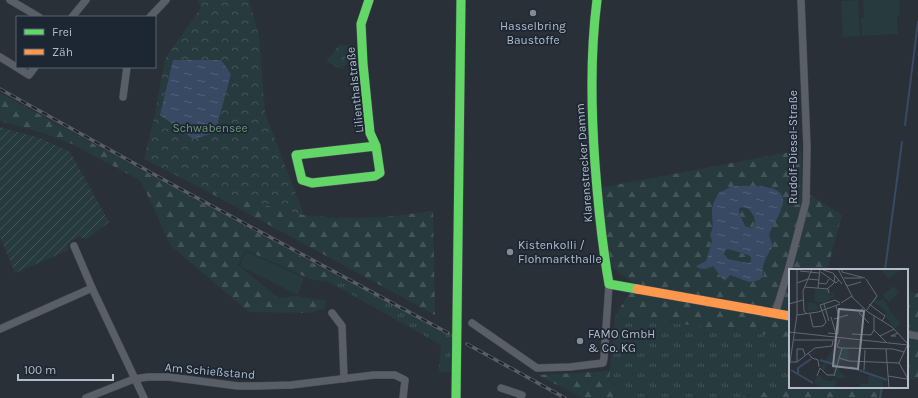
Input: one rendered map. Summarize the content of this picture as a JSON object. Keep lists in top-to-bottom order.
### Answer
{
  "streets": {
    "street": [
      "Lilienthalstraße",
      "Rudolf-Diesel-Straße",
      "Klarenstrecker Damm",
      "Am Schießstand"
    ]
  },
  "parks": ["Schwabensee"],
  "places": ["Hasselbring Baustoffe", "Kistenkolli / Flohmarkthalle", "FAMO GmbH & Co. KG"],
  "legend": ["Frei", "Zäh"],
  "scale_bar": "100 m"
}
